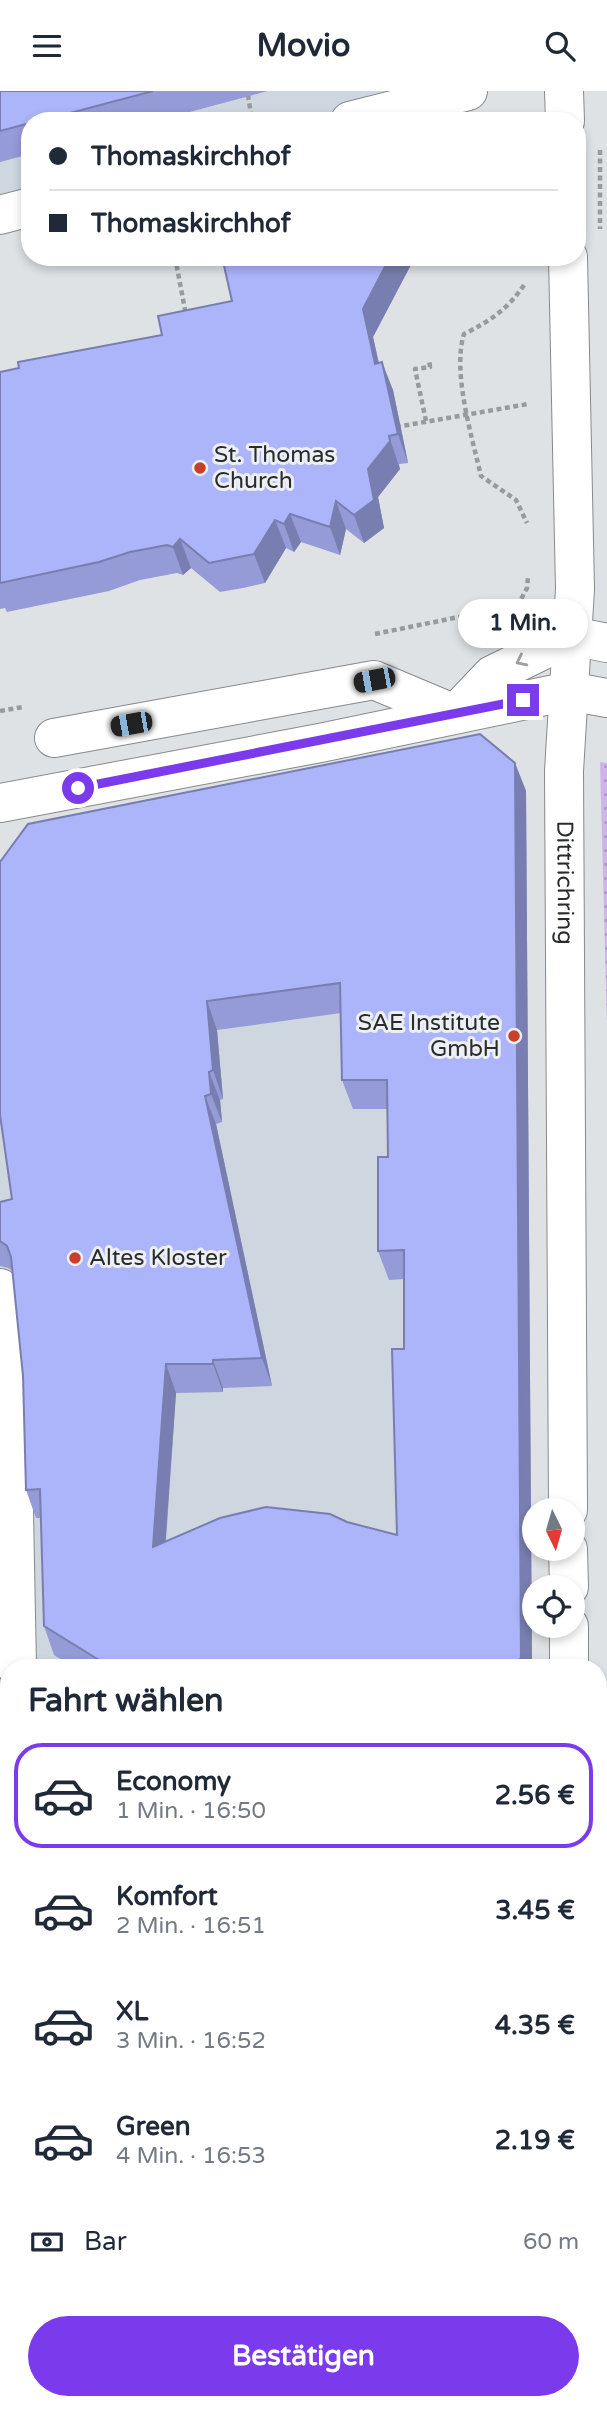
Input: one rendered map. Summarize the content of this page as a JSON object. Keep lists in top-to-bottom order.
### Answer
{
  "streets": {
    "street": ["Dittrichring"]
  },
  "places": ["St. Thomas Church", "SAE Institute GmbH", "Altes Kloster"],
  "north": "bottom",
  "page": {
    "header": "Movio",
    "banner": ["Thomaskirchhof", "Thomaskirchhof"],
    "bubble": "1 Min.",
    "heading": "Fahrt wählen",
    "list": [
      {
        "name": "Economy",
        "note": "1 Min. · 16:50",
        "value": "2.56 €"
      },
      {
        "name": "Komfort",
        "note": "2 Min. · 16:51",
        "value": "3.45 €"
      },
      {
        "name": "XL",
        "note": "3 Min. · 16:52",
        "value": "4.35 €"
      },
      {
        "name": "Green",
        "note": "4 Min. · 16:53",
        "value": "2.19 €"
      }
    ],
    "pay": ["Bar", "60 m"],
    "buttons": "Bestätigen"
  }
}
